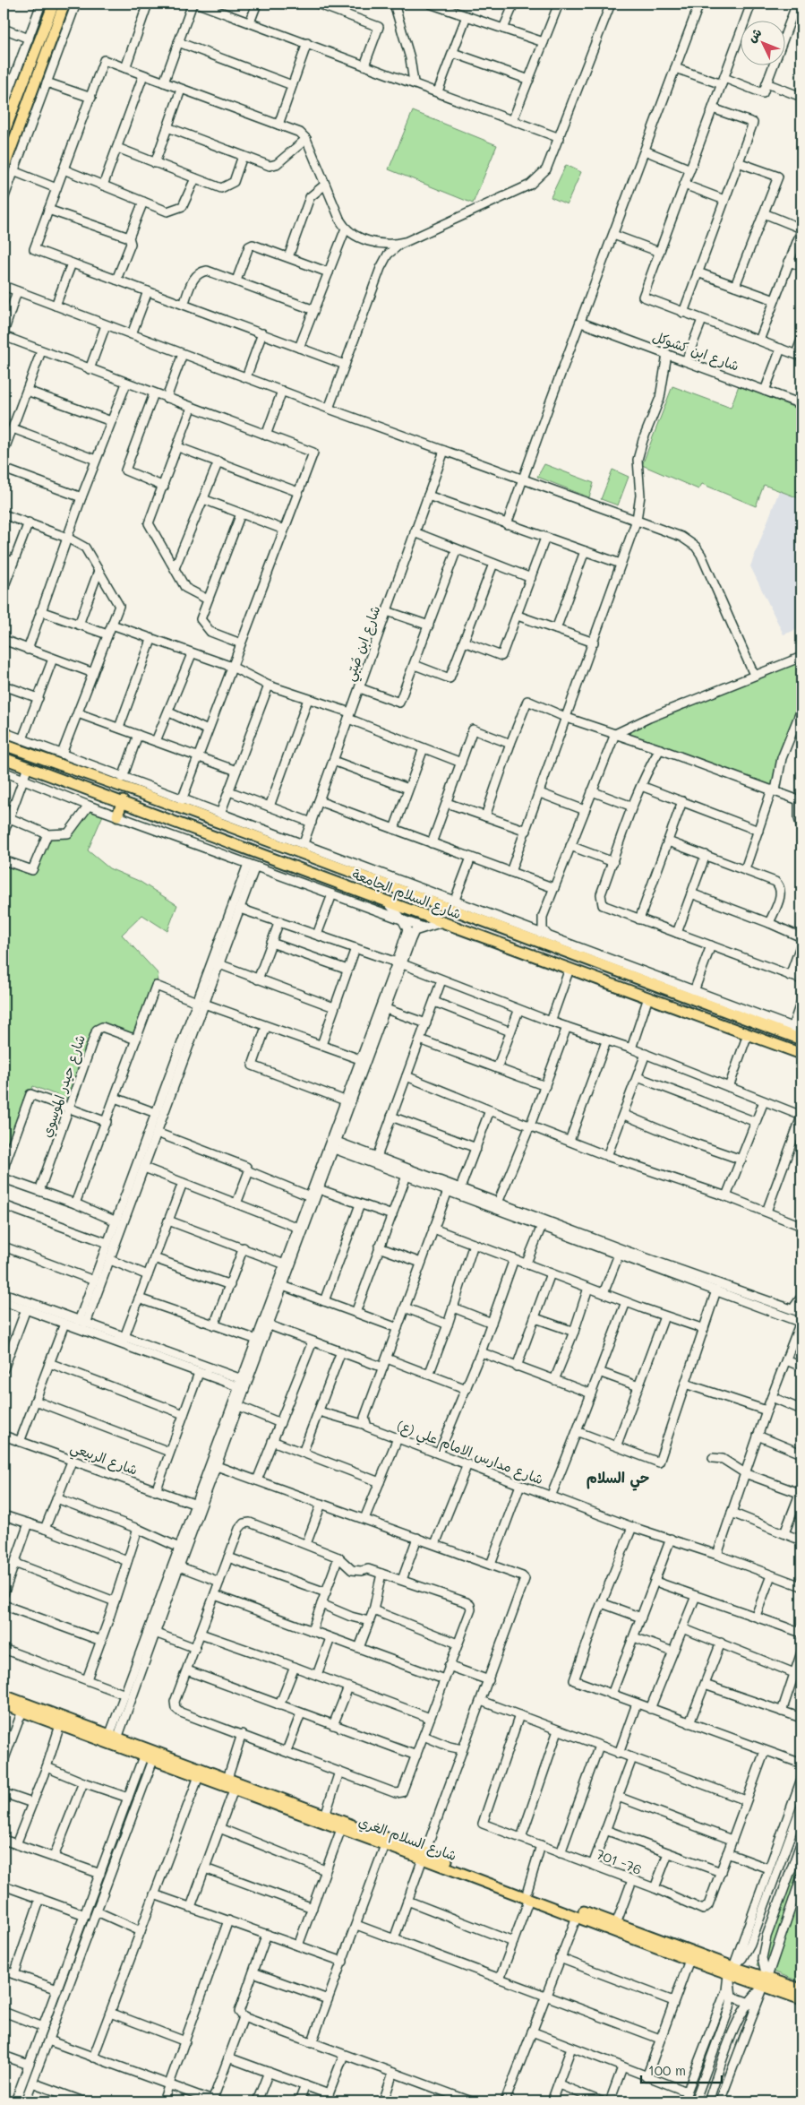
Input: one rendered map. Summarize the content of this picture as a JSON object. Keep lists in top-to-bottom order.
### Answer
{
  "streets": {
    "main road": ["شارع السلام الجامعة", "شارع السلام الغري"],
    "street": [
      "شارع ابن كشوكل",
      "شارع ابن صُبّي",
      "شارع حيدر الموسوي",
      "شارع مدارس الامام علي (ع)",
      "شارع الربيعي",
      "701 -76"
    ]
  },
  "districts": ["حي السلام"],
  "scale_bar": "100 m",
  "north": "top left"
}
